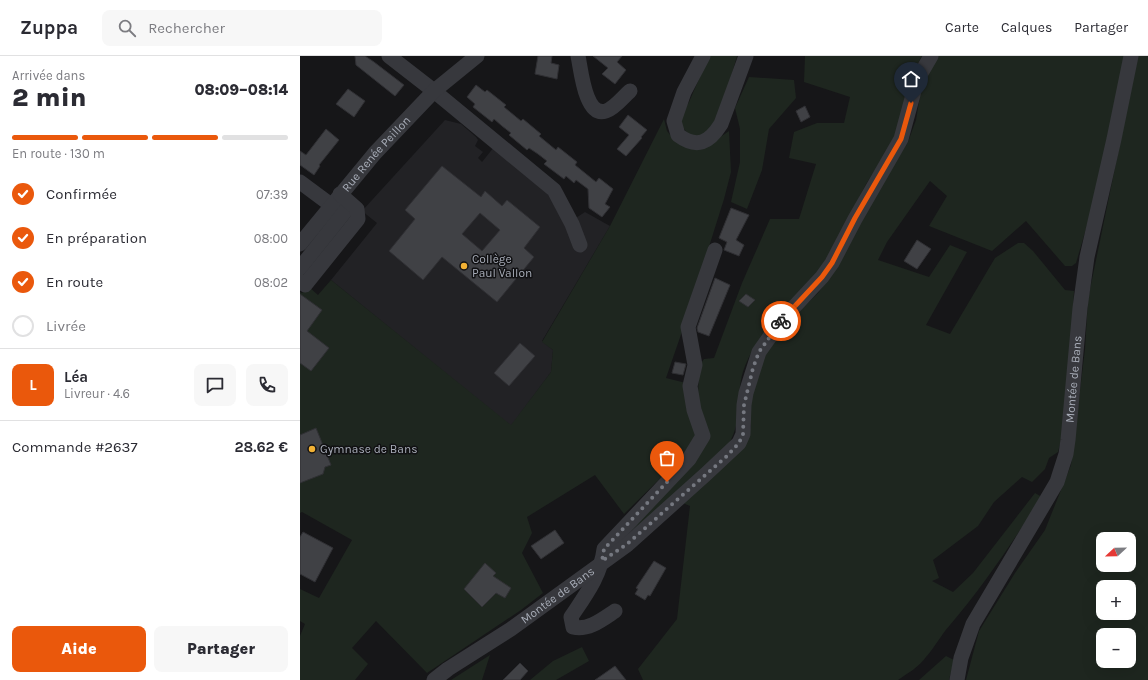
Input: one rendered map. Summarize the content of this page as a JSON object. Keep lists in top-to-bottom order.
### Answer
{
  "streets": {
    "street": ["Rue Renée Peillon", "Montée de Bans"]
  },
  "places": ["Collège Paul Vallon", "Gymnase de Bans"],
  "north": "left",
  "page": {
    "header": "Zuppa",
    "search": "Rechercher",
    "nav": ["Carte", "Calques", "Partager"],
    "heading": ["2 min", "Arrivée dans", "08:09–08:14"],
    "panel": [
      "Léa",
      "Livreur · 4.6",
      "Commande #2637",
      "28.62 €"
    ],
    "bar": "En route · 130 m",
    "list": [
      ["Confirmée", "07:39"],
      ["En préparation", "08:00"],
      ["En route", "08:02"],
      "Livrée"
    ],
    "round": "L",
    "map_buttons": ["+", "−"],
    "buttons": ["Aide", "Partager"]
  }
}
